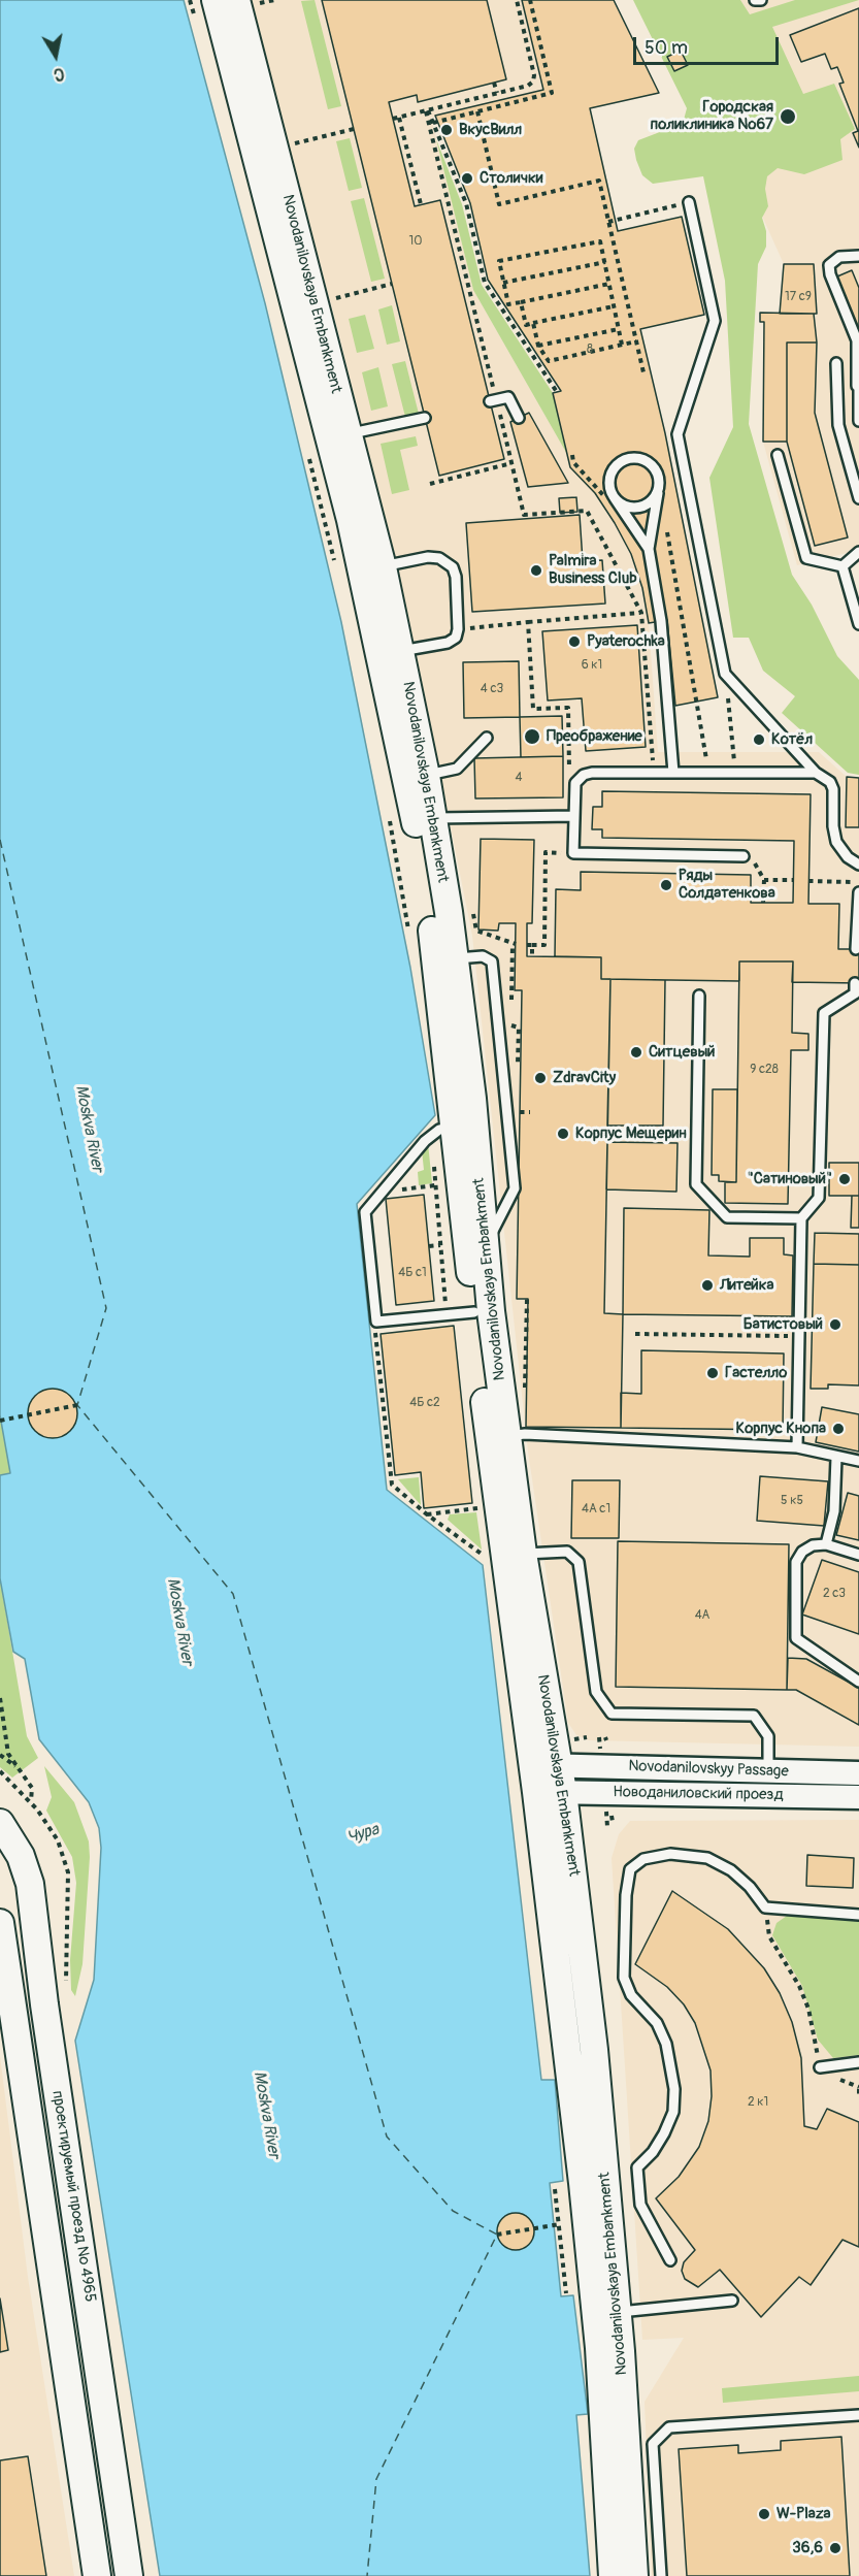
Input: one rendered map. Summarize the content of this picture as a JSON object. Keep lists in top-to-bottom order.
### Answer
{
  "streets": {
    "main road": ["Novodanilovskaya Embankment", "проектируемый проезд № 4965"],
    "street": ["Novodanilovskyy Passage", "Новоданиловский проезд"]
  },
  "crossings": [
    ["Novodanilovskaya Embankment", "Novodanilovskyy Passage"],
    ["Novodanilovskaya Embankment", "Новоданиловский проезд"]
  ],
  "water": ["Moskva River", "Чура"],
  "places": [
    "Городская поликлиника №67",
    "ВкусВилл",
    "Столички",
    "Palmira Business Club",
    "Pyaterochka",
    "Преображение",
    "Котёл",
    "Ряды Солдатенкова",
    "Ситцевый",
    "ZdravCity",
    "Корпус Мещерин",
    "\"Сатиновый\"",
    "Литейка",
    "Батистовый",
    "Гастелло",
    "Корпус Кнопа",
    "W-Plaza",
    "36,6"
  ],
  "house_numbers": [
    "10",
    "17 с9",
    "8",
    "6 к1",
    "4 с3",
    "4",
    "9 с28",
    "4Б с1",
    "4Б с2",
    "5 к5",
    "4А с1",
    "2 с3",
    "4А",
    "2 к1"
  ],
  "scale_bar": "50 m",
  "north": "bottom"
}
